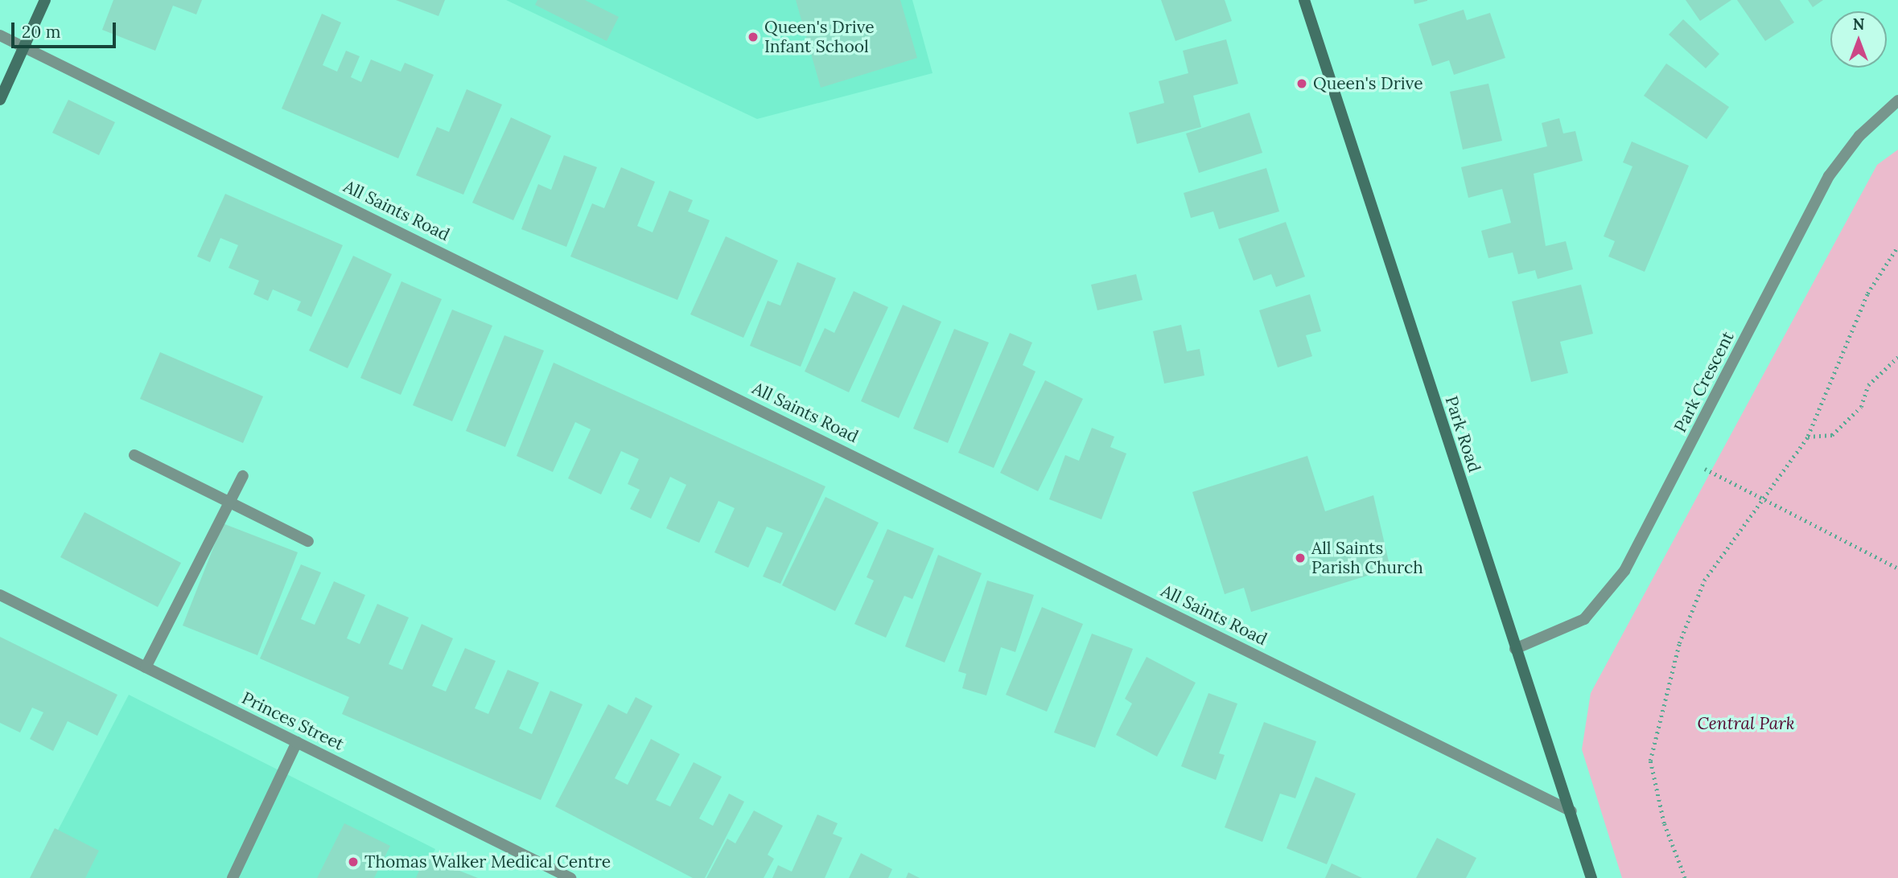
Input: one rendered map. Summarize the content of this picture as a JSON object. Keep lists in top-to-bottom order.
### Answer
{
  "streets": {
    "street": [
      "All Saints Road",
      "Park Crescent",
      "Park Road",
      "Princes Street"
    ]
  },
  "crossings": [
    ["All Saints Road", "Park Road"],
    ["Park Crescent", "Park Road"]
  ],
  "parks": ["Central Park"],
  "places": [
    "Queen's Drive Infant School",
    "Queen's Drive",
    "All Saints Parish Church",
    "Thomas Walker Medical Centre"
  ],
  "scale_bar": "20 m",
  "north": "top"
}
